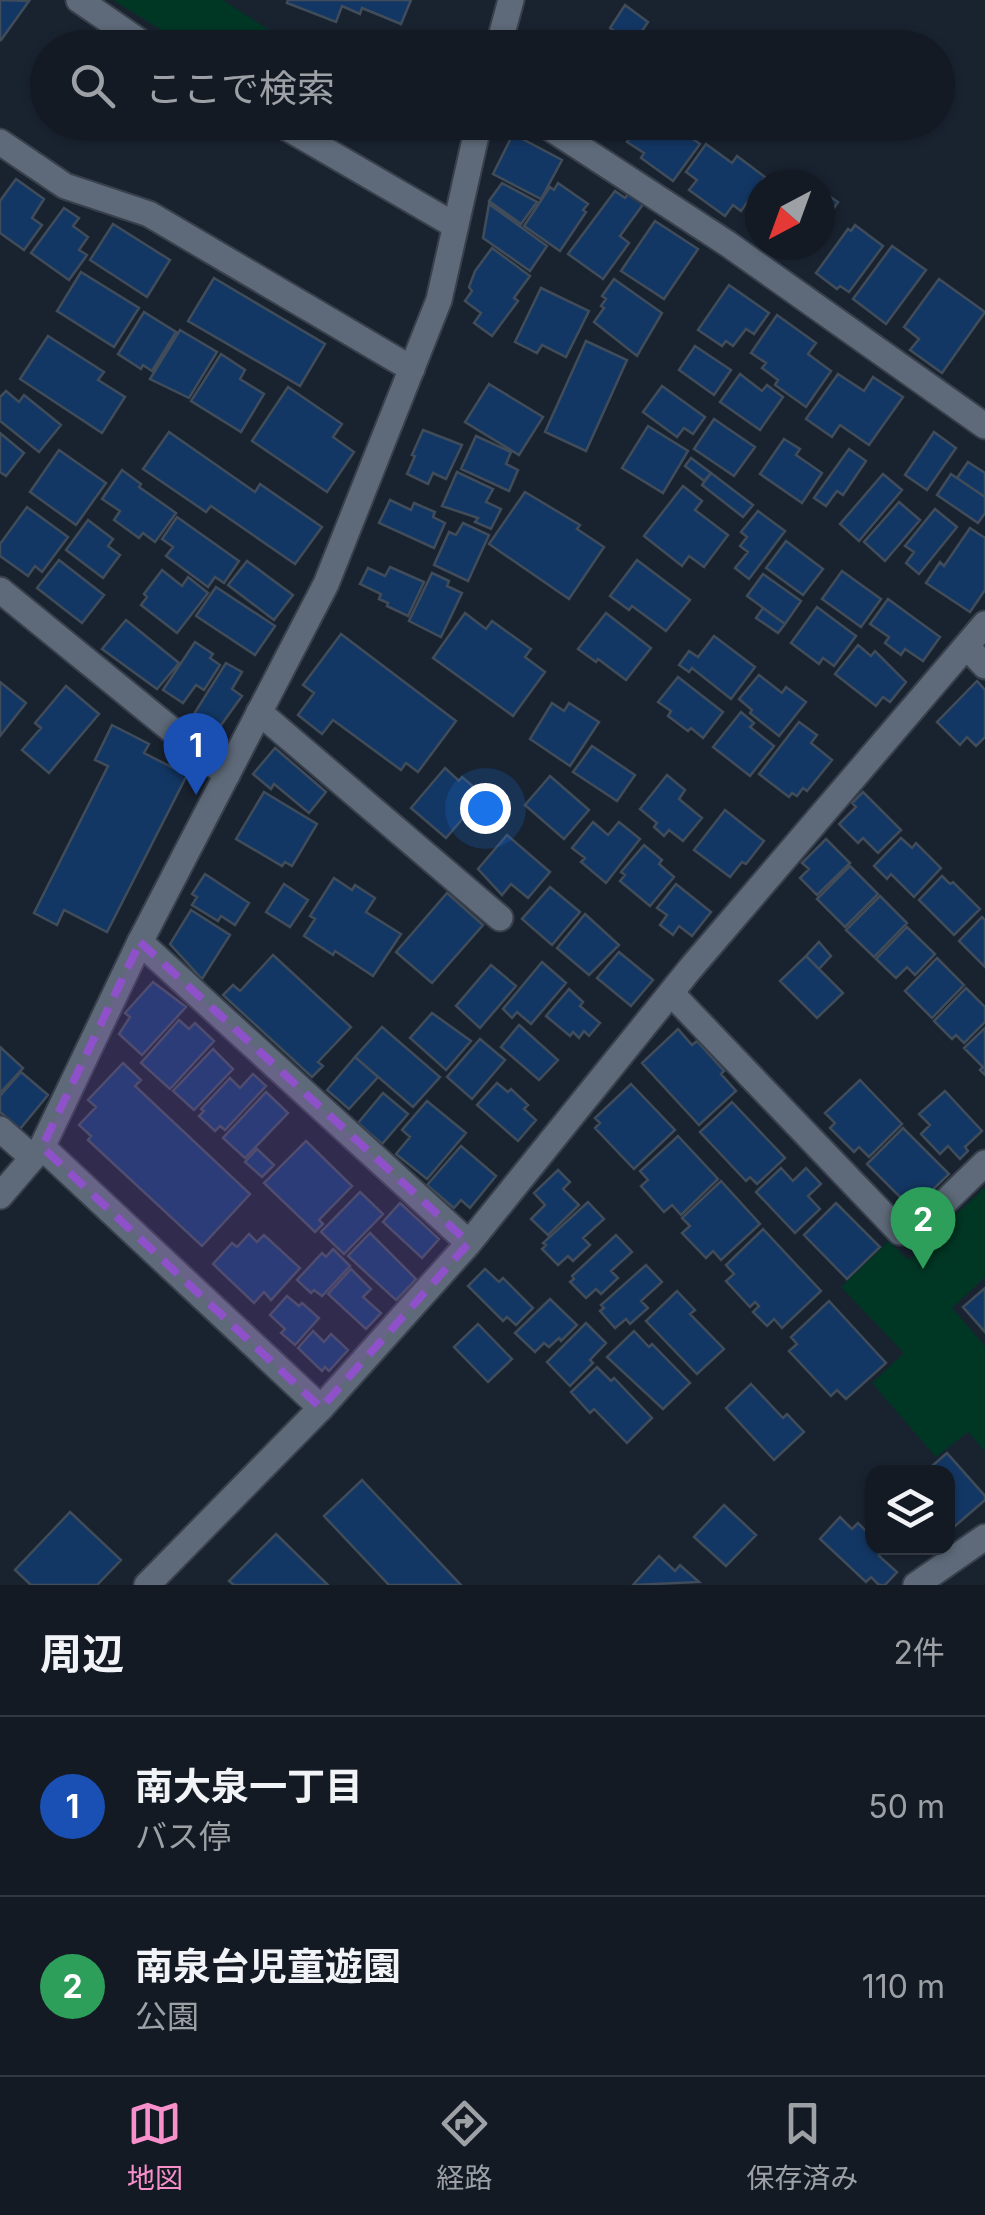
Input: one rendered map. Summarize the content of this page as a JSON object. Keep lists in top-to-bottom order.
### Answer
{
  "north": "bottom left",
  "page": {
    "search": "ここで検索",
    "pins": ["1", "2"],
    "heading": ["周辺", "2件"],
    "list": [
      {
        "mark": "1",
        "name": "南大泉一丁目",
        "note": "バス停",
        "value": "50 m"
      },
      {
        "mark": "2",
        "name": "南泉台児童遊園",
        "note": "公園",
        "value": "110 m"
      }
    ],
    "nav": ["地図", "経路", "保存済み"]
  }
}
